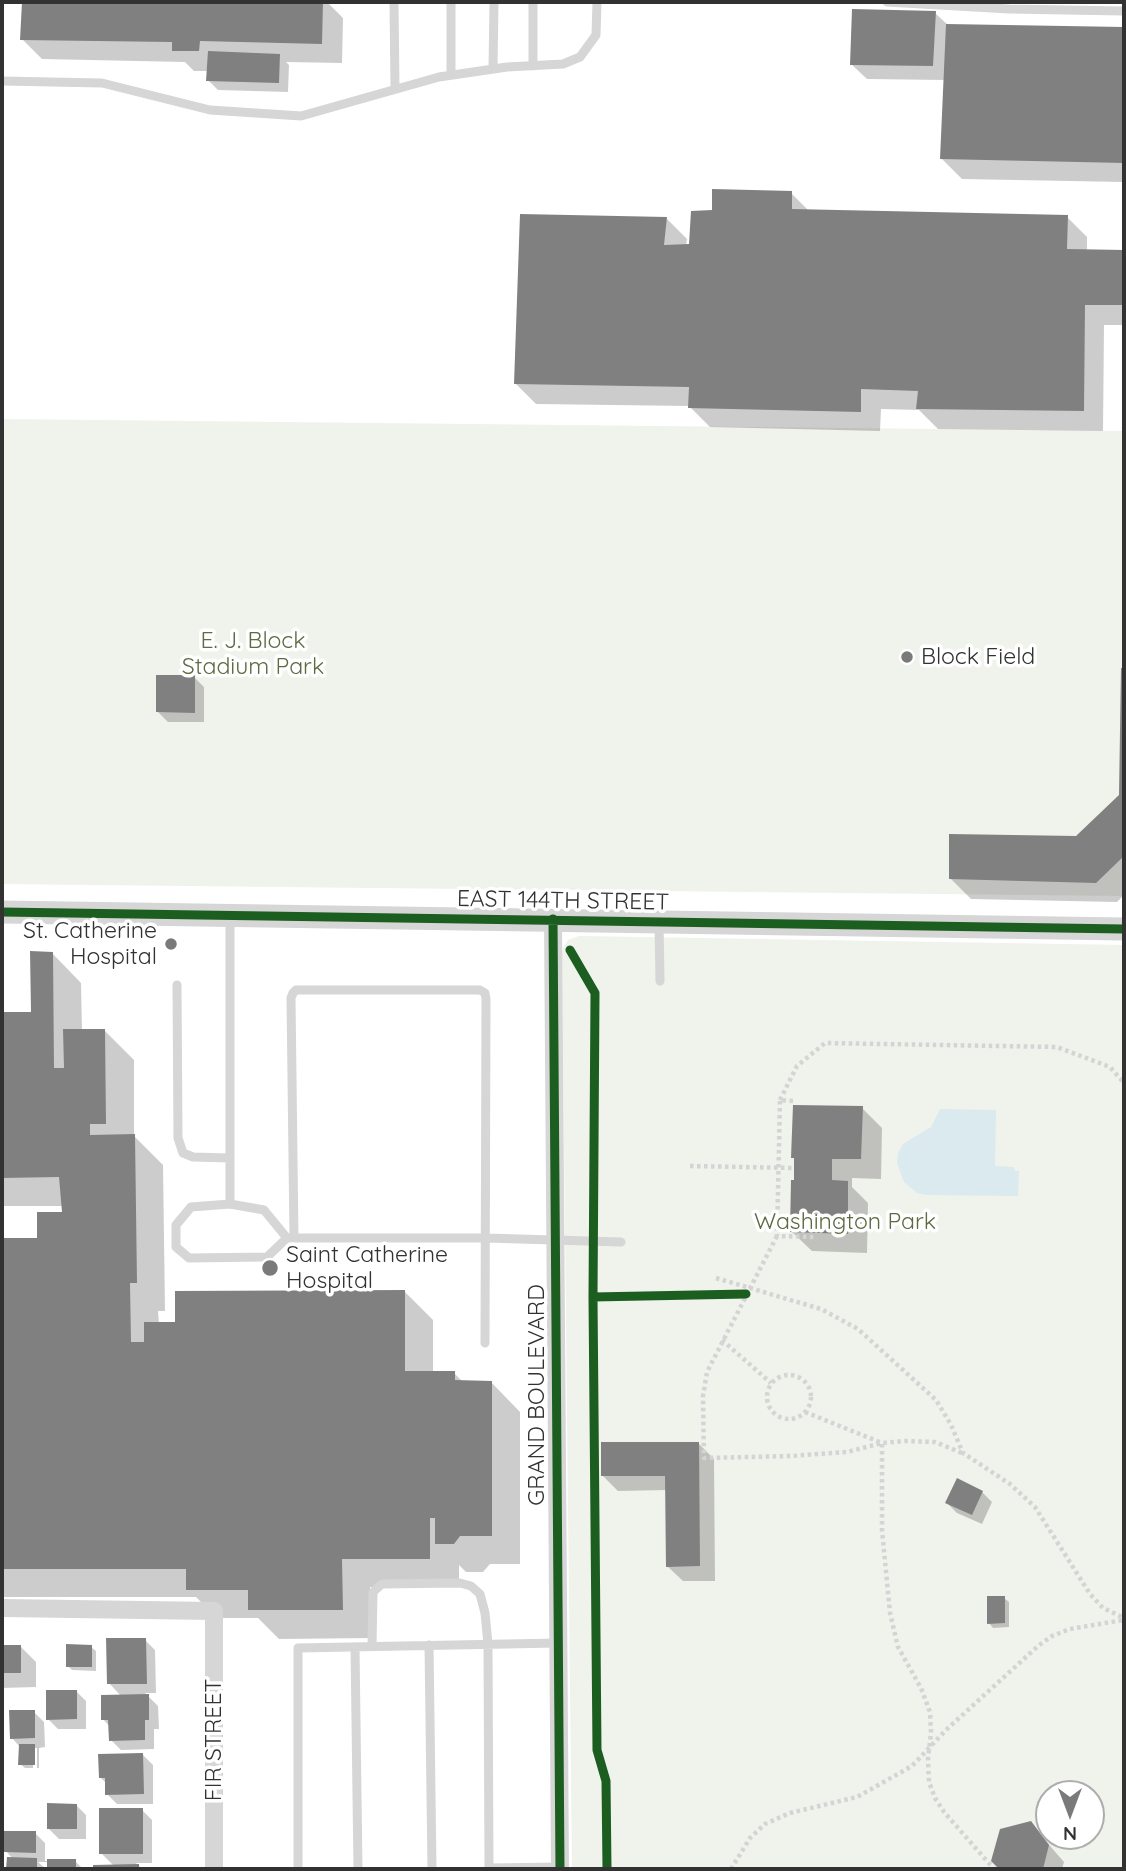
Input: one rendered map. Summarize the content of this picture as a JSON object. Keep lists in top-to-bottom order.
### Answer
{
  "streets": {
    "street": ["EAST 144TH STREET", "GRAND BOULEVARD", "FIR STREET"]
  },
  "crossings": [
    ["EAST 144TH STREET", "GRAND BOULEVARD"]
  ],
  "parks": ["E. J. Block Stadium Park", "Washington Park"],
  "places": ["Block Field", "St. Catherine Hospital", "Saint Catherine Hospital"],
  "north": "bottom"
}
